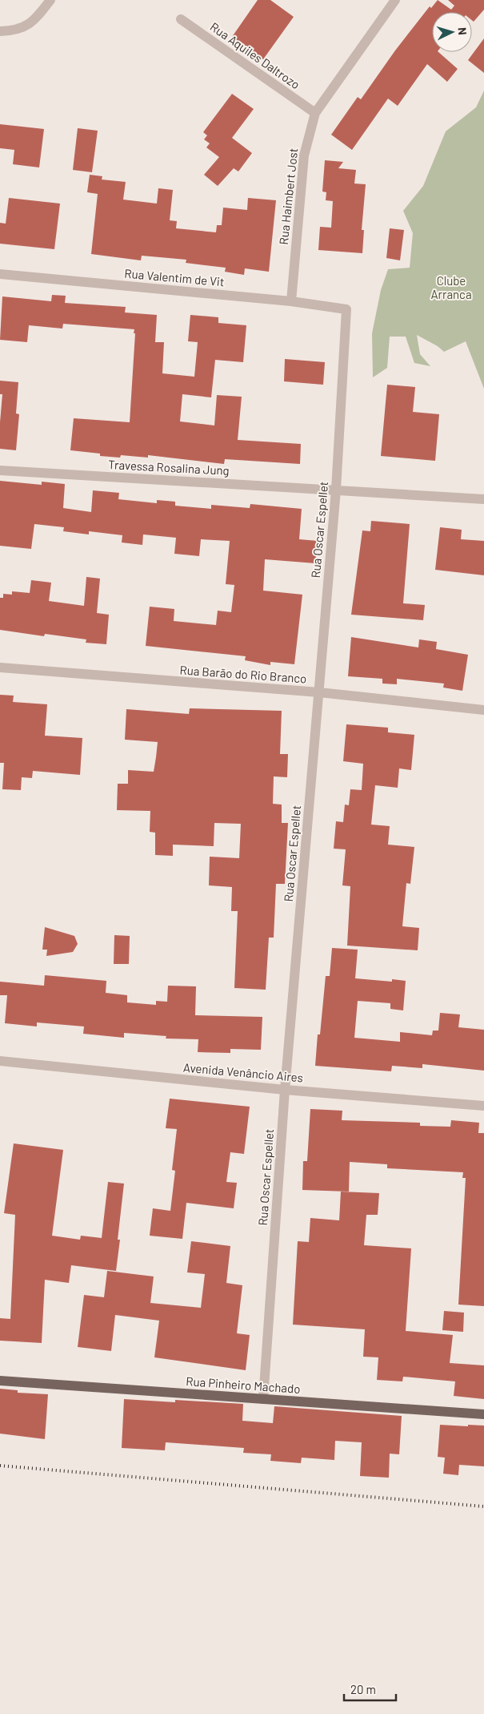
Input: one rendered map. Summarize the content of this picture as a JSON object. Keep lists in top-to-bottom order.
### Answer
{
  "streets": {
    "main road": ["Rua Pinheiro Machado"],
    "street": [
      "Rua Aquiles Daltrozo",
      "Rua Haimbert Jost",
      "Rua Valentim de Vit",
      "Travessa Rosalina Jung",
      "Rua Oscar Espellet",
      "Rua Barão do Rio Branco",
      "Avenida Venâncio Aires"
    ]
  },
  "crossings": [
    ["Rua Aquiles Daltrozo", "Rua Haimbert Jost"],
    ["Rua Haimbert Jost", "Rua Valentim de Vit"],
    ["Rua Valentim de Vit", "Rua Oscar Espellet"],
    ["Travessa Rosalina Jung", "Rua Oscar Espellet"],
    ["Rua Oscar Espellet", "Rua Barão do Rio Branco"],
    ["Rua Oscar Espellet", "Avenida Venâncio Aires"],
    ["Rua Oscar Espellet", "Rua Pinheiro Machado"]
  ],
  "parks": ["Clube Arranca"],
  "scale_bar": "20 m",
  "north": "right"
}
